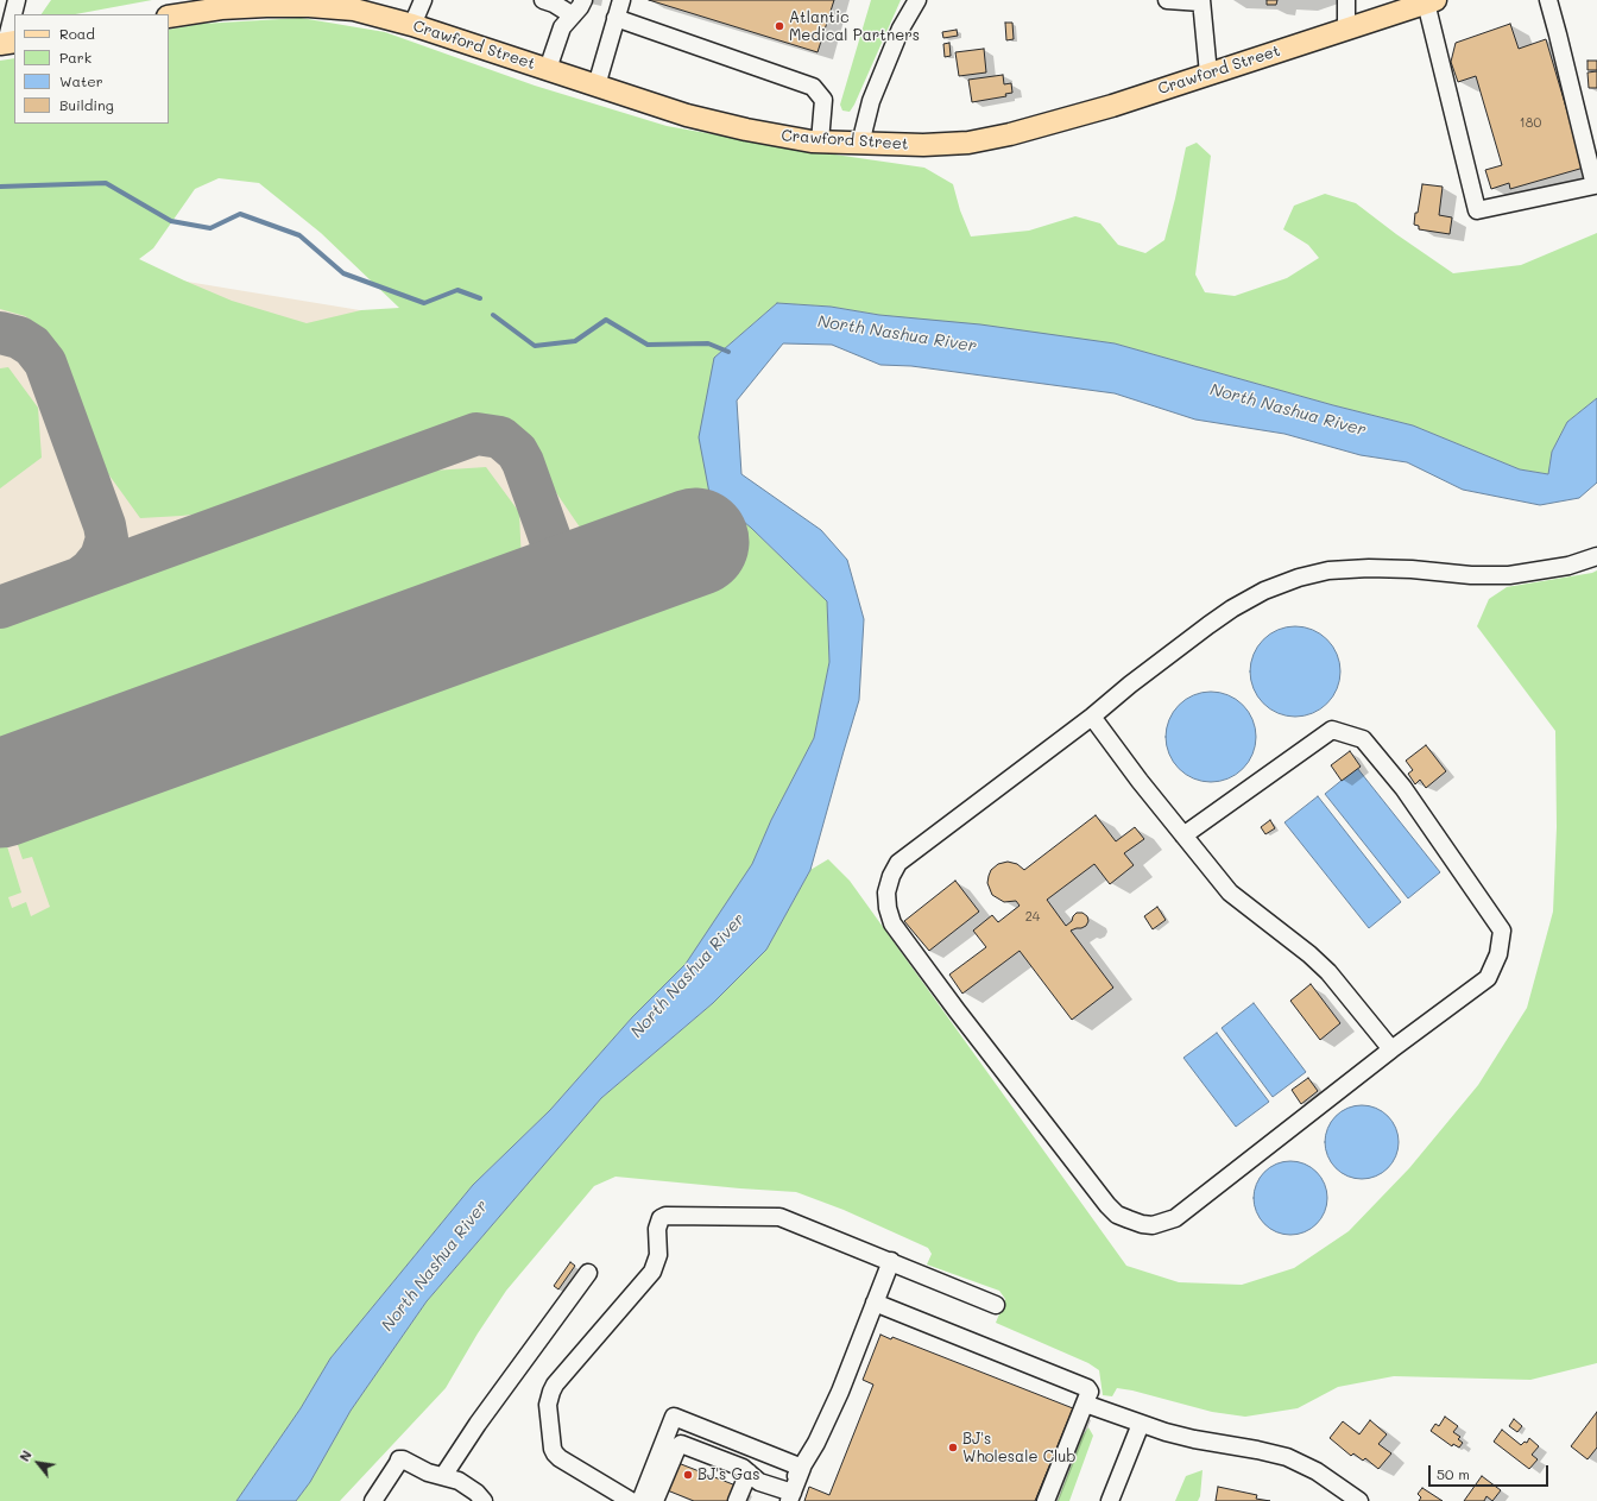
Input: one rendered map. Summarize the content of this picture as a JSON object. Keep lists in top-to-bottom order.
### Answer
{
  "streets": {
    "main road": ["Crawford Street"]
  },
  "water": ["North Nashua River"],
  "places": ["Atlantic Medical Partners", "BJ's Wholesale Club", "BJ's Gas"],
  "house_numbers": ["180", "24"],
  "legend": [
    "Road",
    "Park",
    "Water",
    "Building"
  ],
  "scale_bar": "50 m",
  "north": "top left"
}
